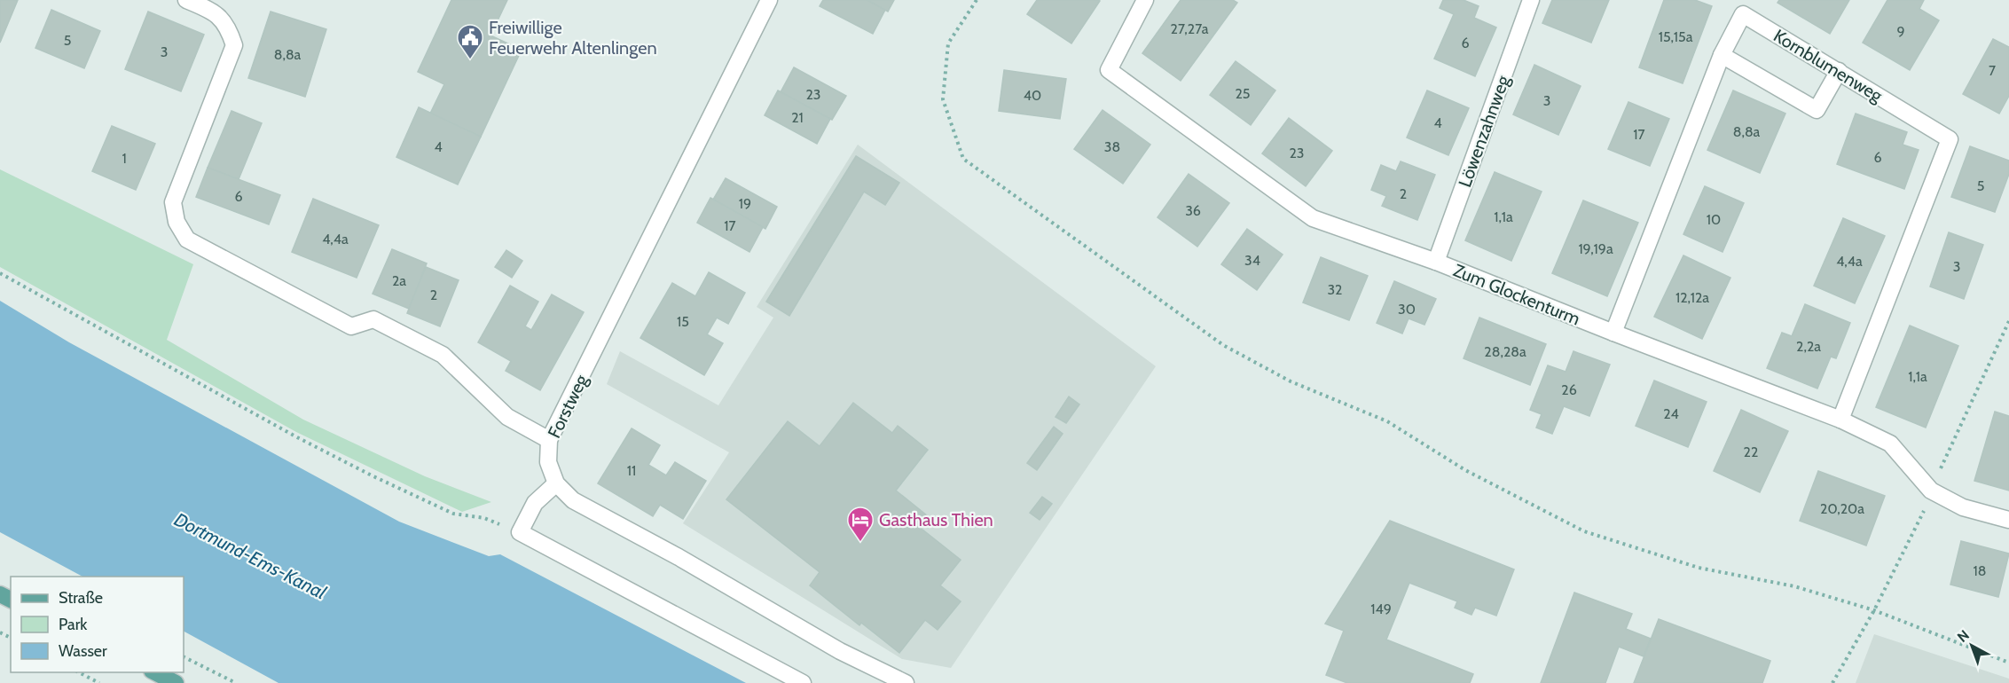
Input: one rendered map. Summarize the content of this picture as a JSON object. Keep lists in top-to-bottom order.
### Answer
{
  "streets": {
    "street": [
      "Kornblumenweg",
      "Löwenzahnweg",
      "Zum Glockenturm",
      "Forstweg"
    ]
  },
  "crossings": [
    ["Kornblumenweg", "Zum Glockenturm"],
    ["Löwenzahnweg", "Zum Glockenturm"]
  ],
  "water": ["Dortmund-Ems-Kanal"],
  "places": {
    "public building": ["Freiwillige Feuerwehr Altenlingen"],
    "hotel": ["Gasthaus Thien"]
  },
  "house_numbers": [
    "27,27a",
    "9",
    "15,15a",
    "5",
    "6",
    "3",
    "8,8a",
    "7",
    "25",
    "23",
    "40",
    "3",
    "21",
    "4",
    "8,8a",
    "17",
    "4",
    "38",
    "23",
    "6",
    "1",
    "5",
    "2",
    "6",
    "19",
    "36",
    "1,1a",
    "10",
    "17",
    "4,4a",
    "19,19a",
    "34",
    "4,4a",
    "3",
    "2a",
    "32",
    "2",
    "12,12a",
    "30",
    "15",
    "2,2a",
    "28,28a",
    "1,1a",
    "26",
    "24",
    "22",
    "11",
    "20,20a",
    "18",
    "149"
  ],
  "legend": ["Straße", "Park", "Wasser"],
  "north": "top left"
}
